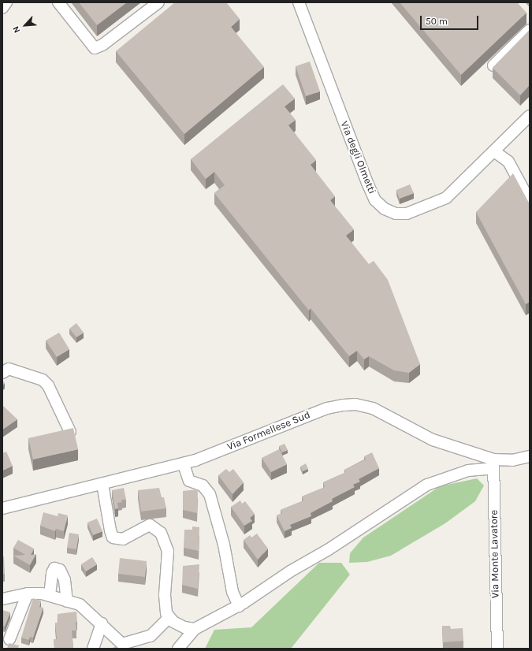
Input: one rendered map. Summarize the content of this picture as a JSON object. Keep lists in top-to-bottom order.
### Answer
{
  "streets": {
    "street": ["Via degli Olmetti", "Via Formellese Sud", "Via Monte Lavatore"]
  },
  "crossings": [
    ["Via Formellese Sud", "Via Monte Lavatore"]
  ],
  "scale_bar": "50 m",
  "north": "bottom left"
}
